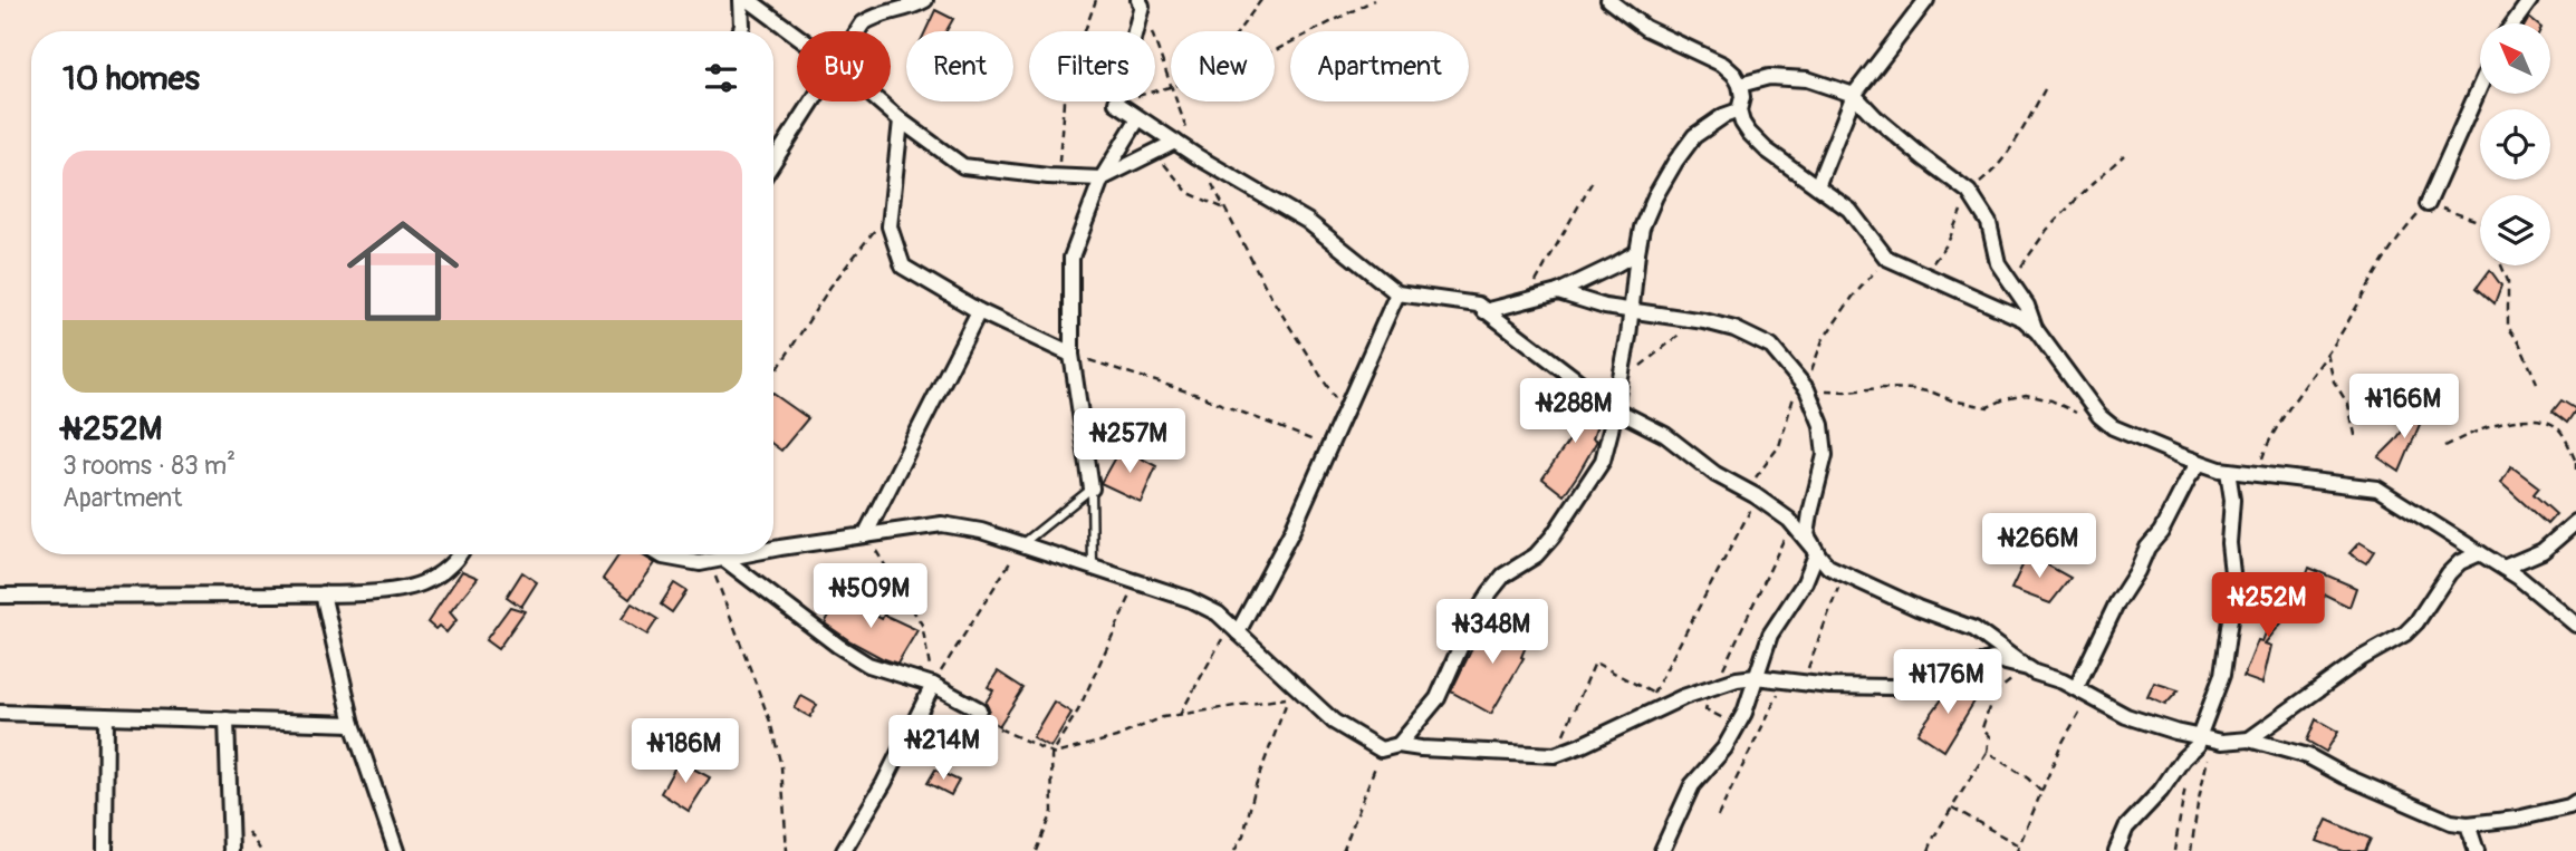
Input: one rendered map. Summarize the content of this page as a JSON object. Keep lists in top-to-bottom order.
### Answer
{
  "north": "top left",
  "page": {
    "chip": [
      "Buy",
      "Rent",
      "Filters",
      "New",
      "Apartment"
    ],
    "heading": "10 homes",
    "list": [
      {
        "name": "₦252M",
        "note": "3 rooms · 83 m² · Apartment"
      }
    ],
    "price": [
      "₦166M",
      "₦288M",
      "₦257M",
      "₦266M",
      "₦509M",
      "₦252M",
      "₦348M",
      "₦176M",
      "₦214M",
      "₦186M"
    ]
  }
}
